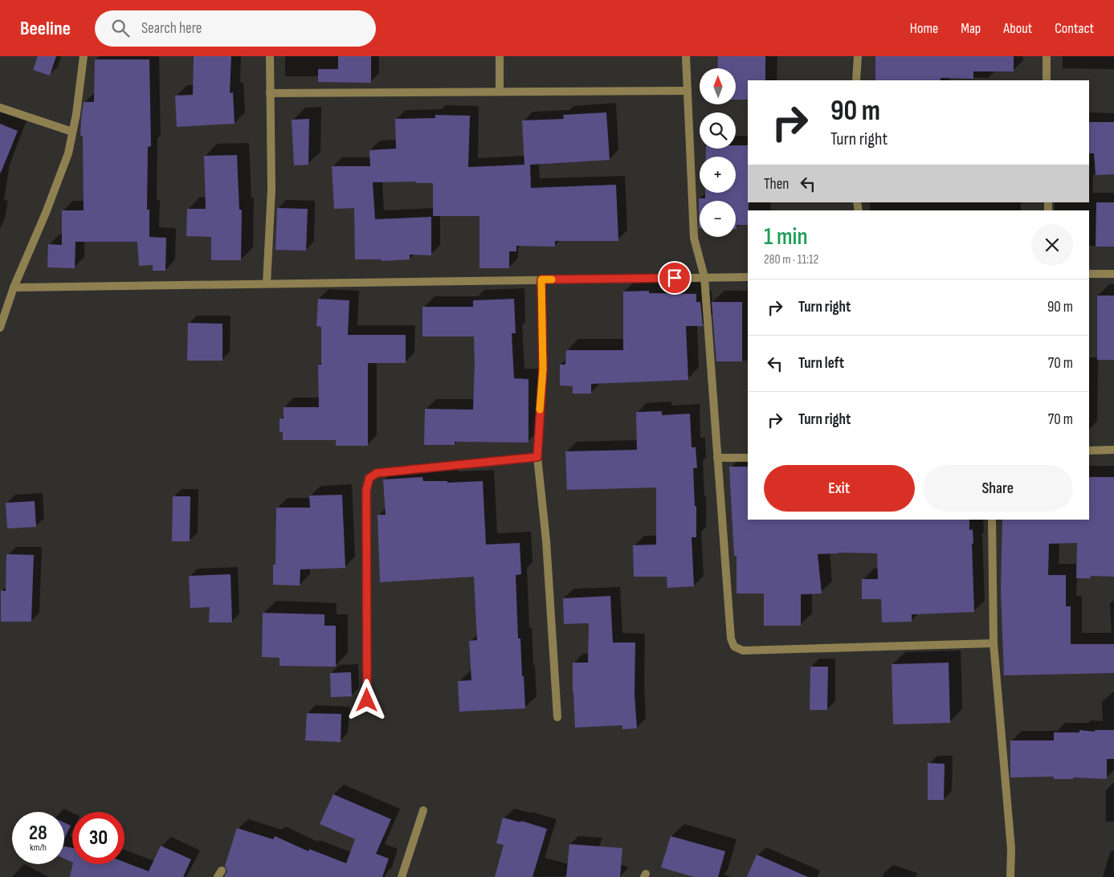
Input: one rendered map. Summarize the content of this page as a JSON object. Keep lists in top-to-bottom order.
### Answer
{
  "north": "top",
  "page": {
    "header": "Beeline",
    "search": "Search here",
    "nav": [
      "Home",
      "Map",
      "About",
      "Contact"
    ],
    "map_buttons": ["+", "−"],
    "turn": ["90 m", "Turn right"],
    "then": "Then",
    "heading": ["1 min", "280 m · 11:12"],
    "list": [
      {
        "name": "Turn right",
        "value": "90 m"
      },
      {
        "name": "Turn left",
        "value": "70 m"
      },
      {
        "name": "Turn right",
        "value": "70 m"
      }
    ],
    "buttons": ["Exit", "Share"],
    "speed": "28 km/h",
    "limit": "30"
  }
}
